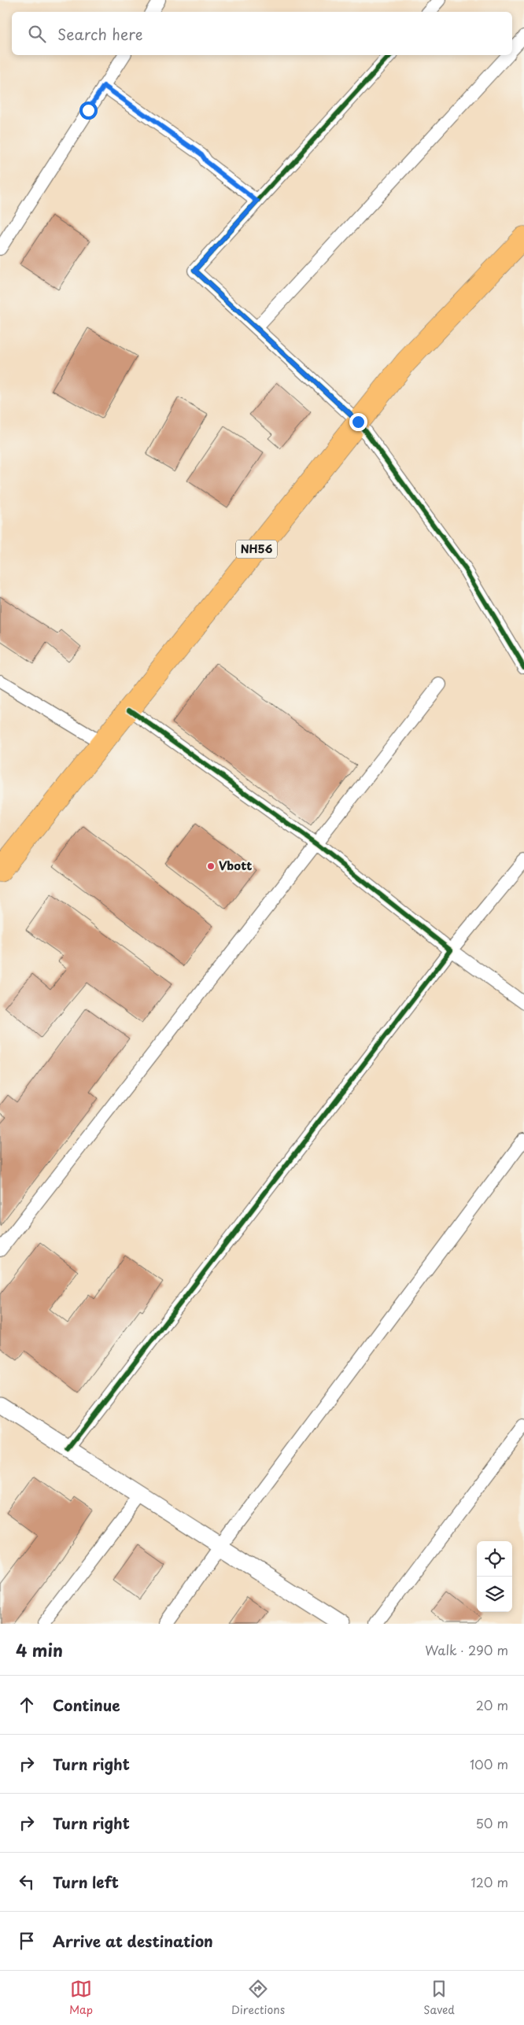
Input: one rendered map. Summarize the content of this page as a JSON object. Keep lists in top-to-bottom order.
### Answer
{
  "streets": {
    "highway": ["NH56"]
  },
  "places": ["Vbott"],
  "page": {
    "search": "Search here",
    "heading": ["4 min", "Walk · 290 m"],
    "list": [
      ["Continue", "20 m"],
      ["Turn right", "100 m"],
      ["Turn right", "50 m"],
      ["Turn left", "120 m"],
      "Arrive at destination"
    ],
    "nav": ["Map", "Directions", "Saved"]
  }
}
